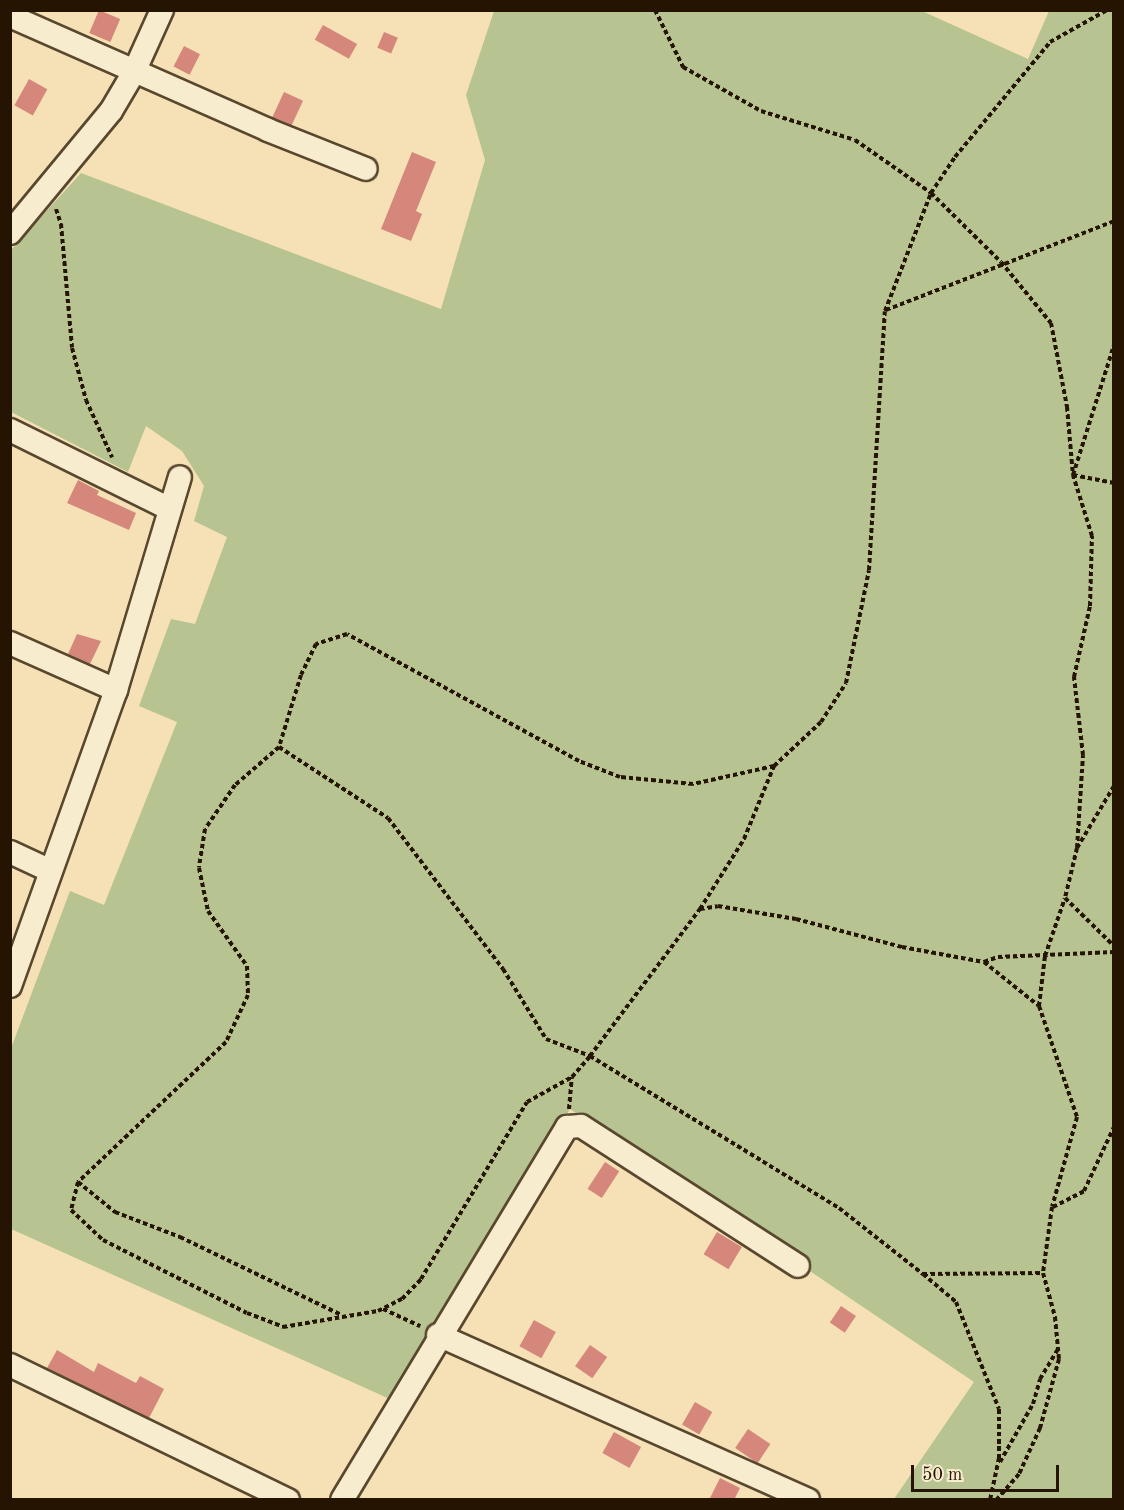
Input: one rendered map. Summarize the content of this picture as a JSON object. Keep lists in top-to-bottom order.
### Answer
{
  "scale_bar": "50 m"
}
